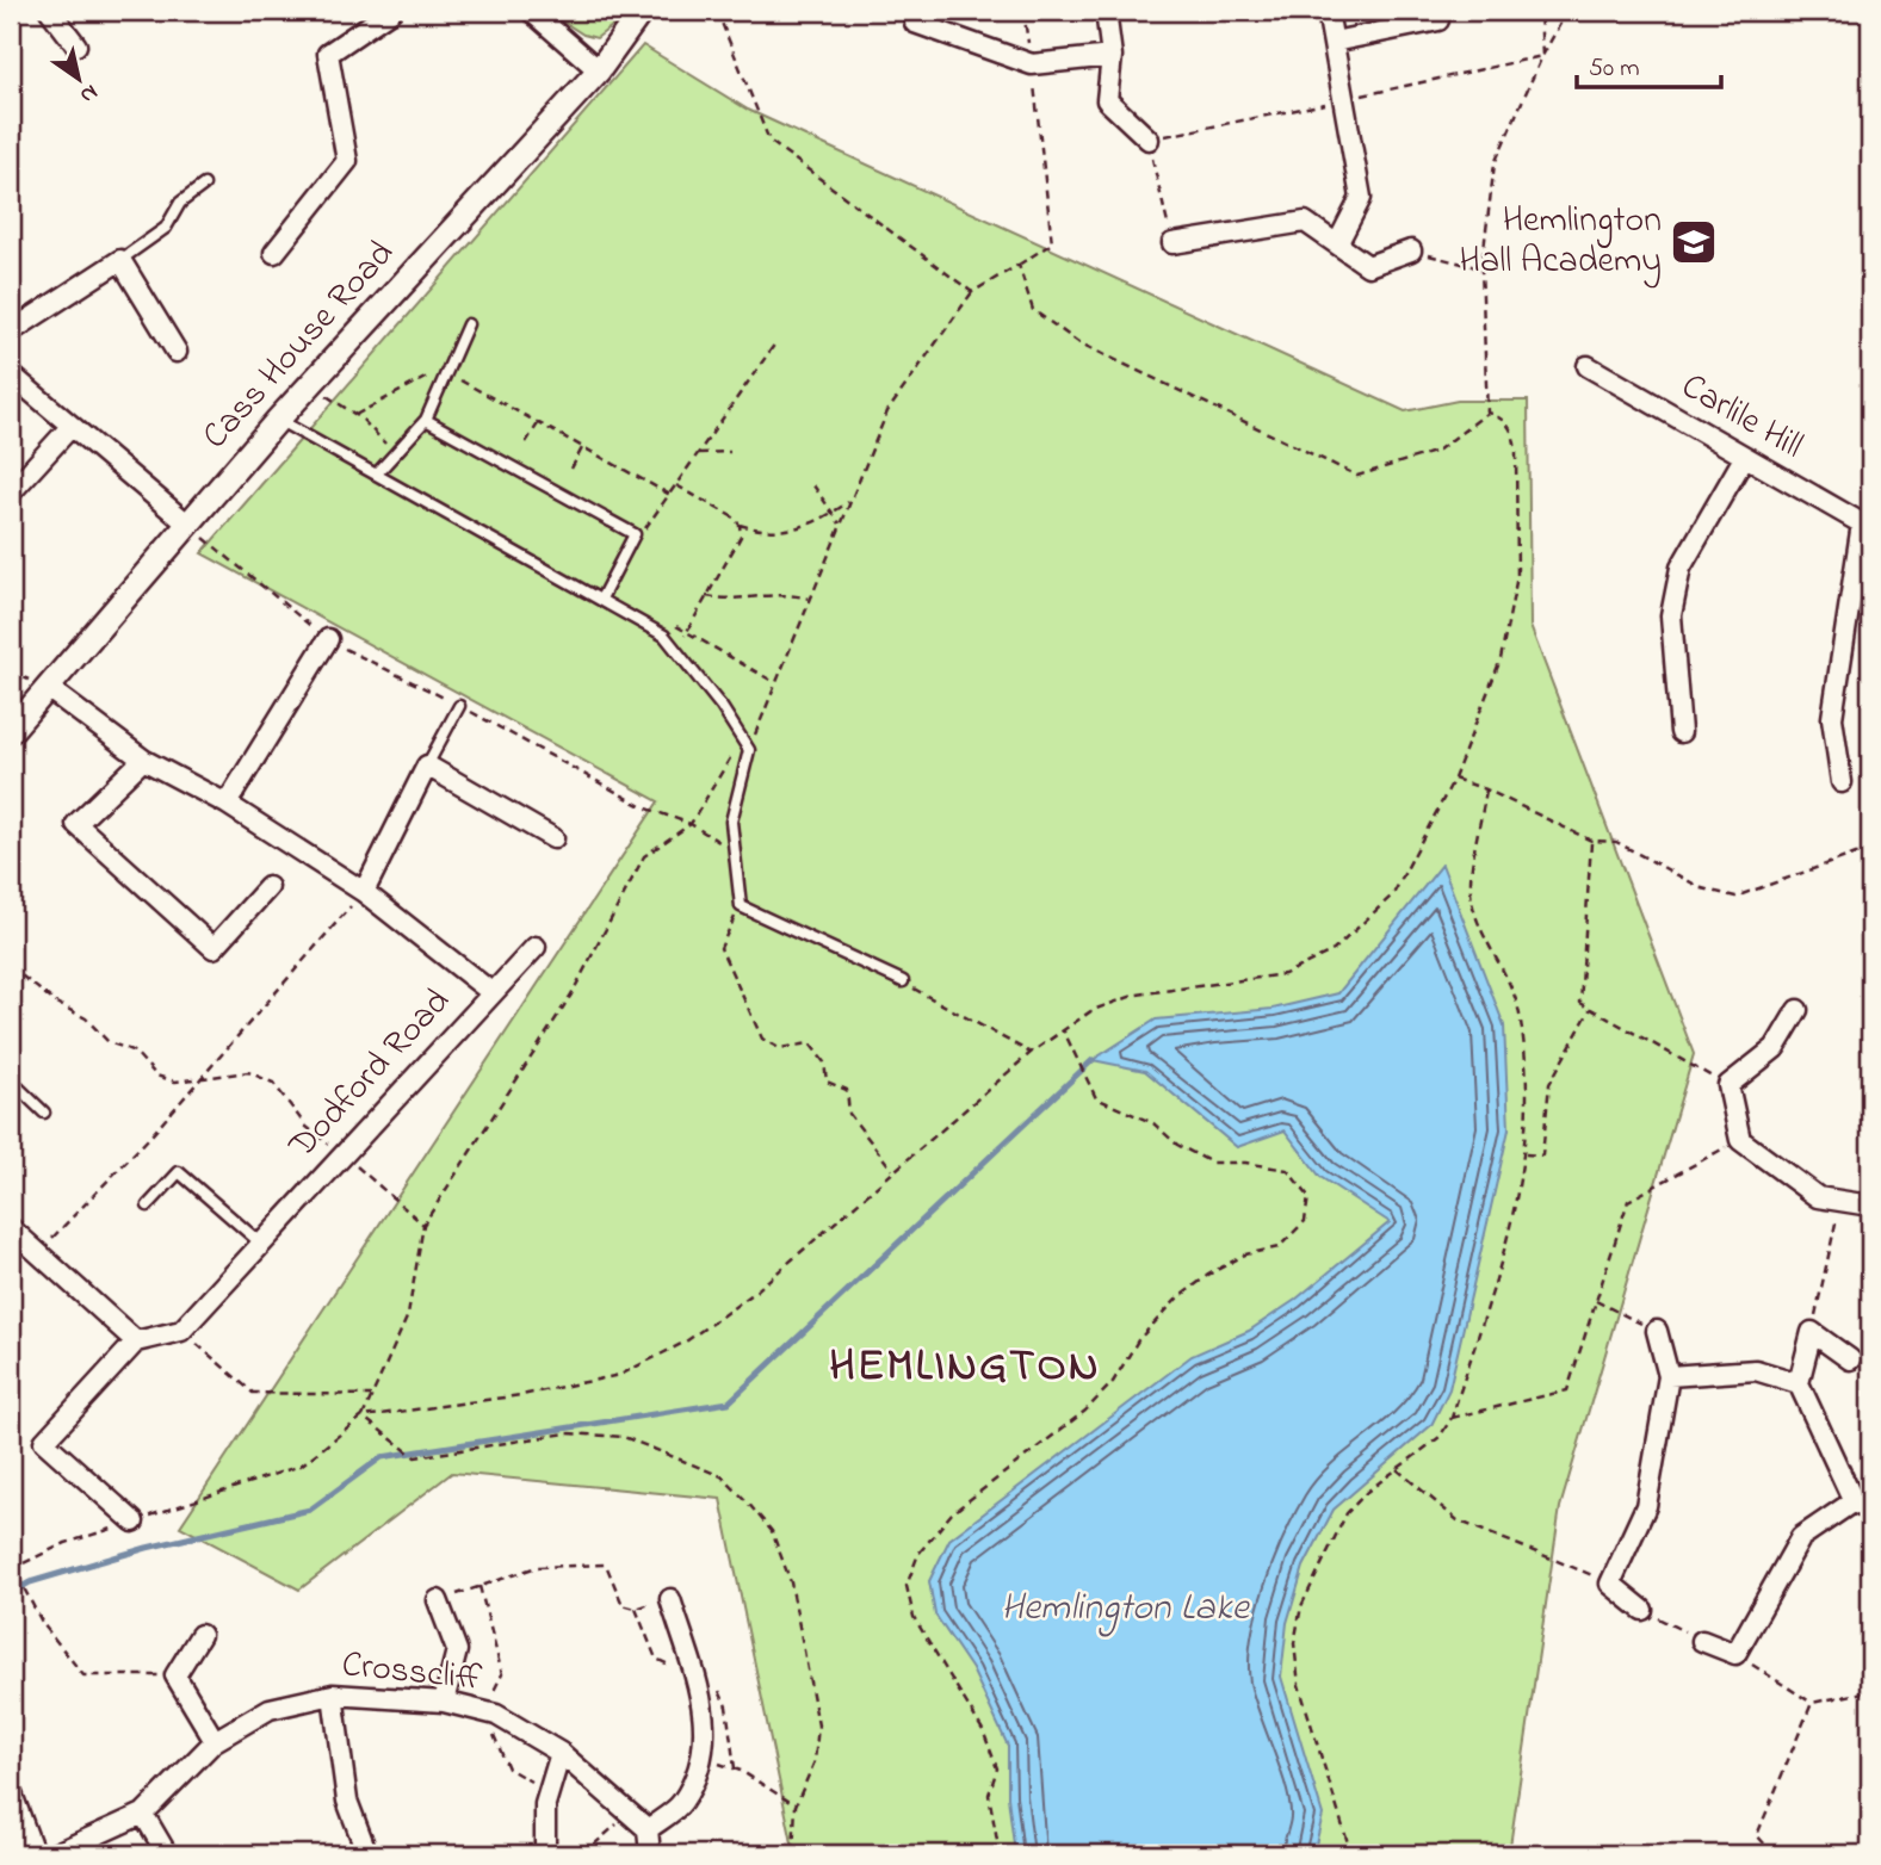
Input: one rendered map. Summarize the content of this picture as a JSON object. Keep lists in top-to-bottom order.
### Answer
{
  "streets": {
    "street": [
      "Cass House Road",
      "Carlile Hill",
      "Dodford Road",
      "Crosscliff"
    ]
  },
  "crossings": [
    ["Cass House Road", "Dodford Road"]
  ],
  "districts": ["HEMLINGTON"],
  "water": ["Hemlington Lake"],
  "places": {
    "school or university": ["Hemlington Hall Academy"]
  },
  "scale_bar": "50 m",
  "north": "bottom right"
}
